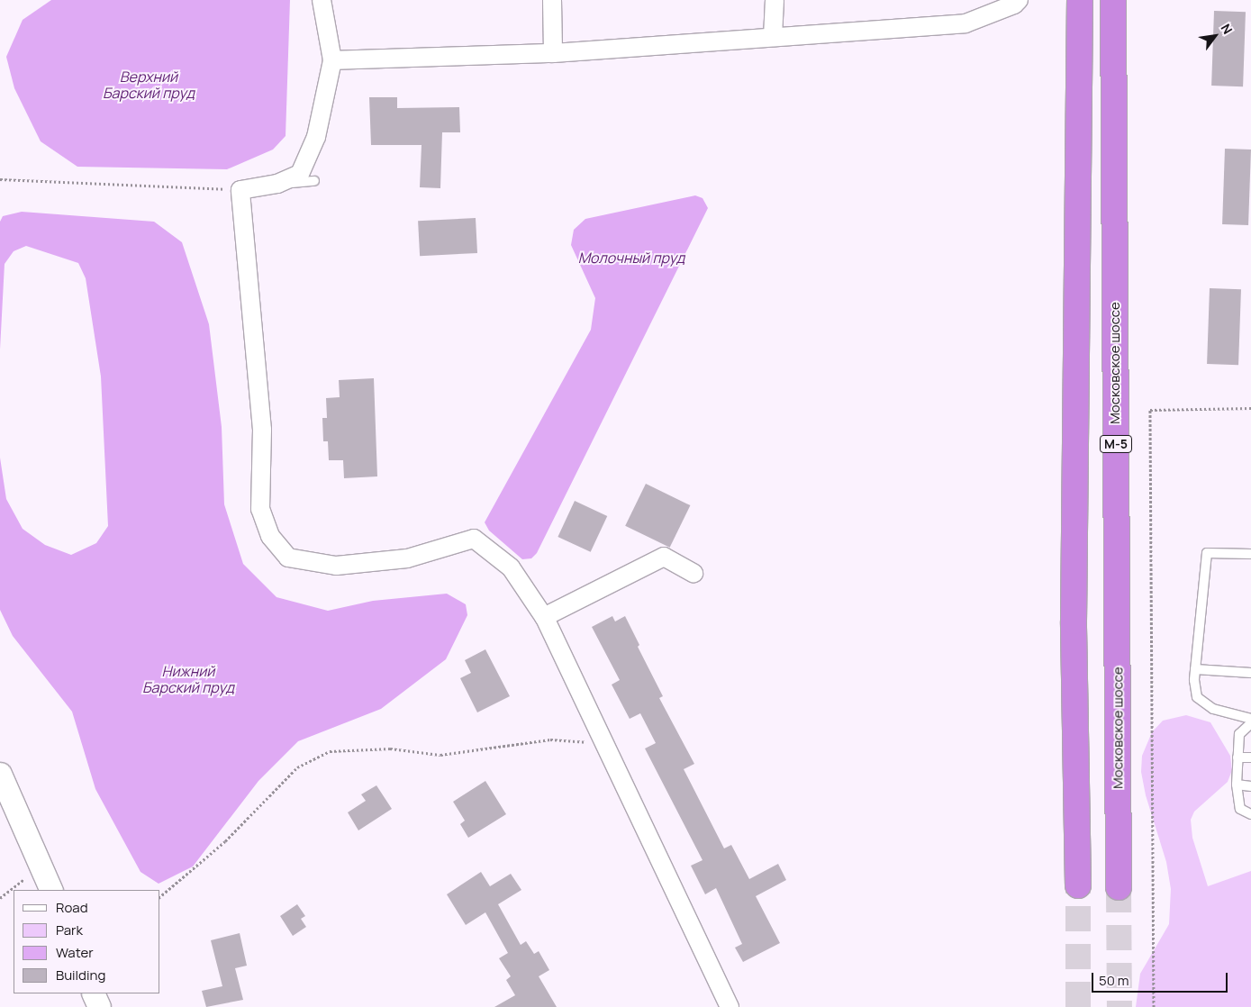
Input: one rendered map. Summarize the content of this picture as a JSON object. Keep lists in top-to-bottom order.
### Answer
{
  "streets": {
    "highway": ["Московское шоссе", "М-5"]
  },
  "water": ["Верхний Барский пруд", "Молочный пруд", "Нижний Барский пруд"],
  "legend": [
    "Road",
    "Park",
    "Water",
    "Building"
  ],
  "scale_bar": "50 m",
  "north": "top right"
}
